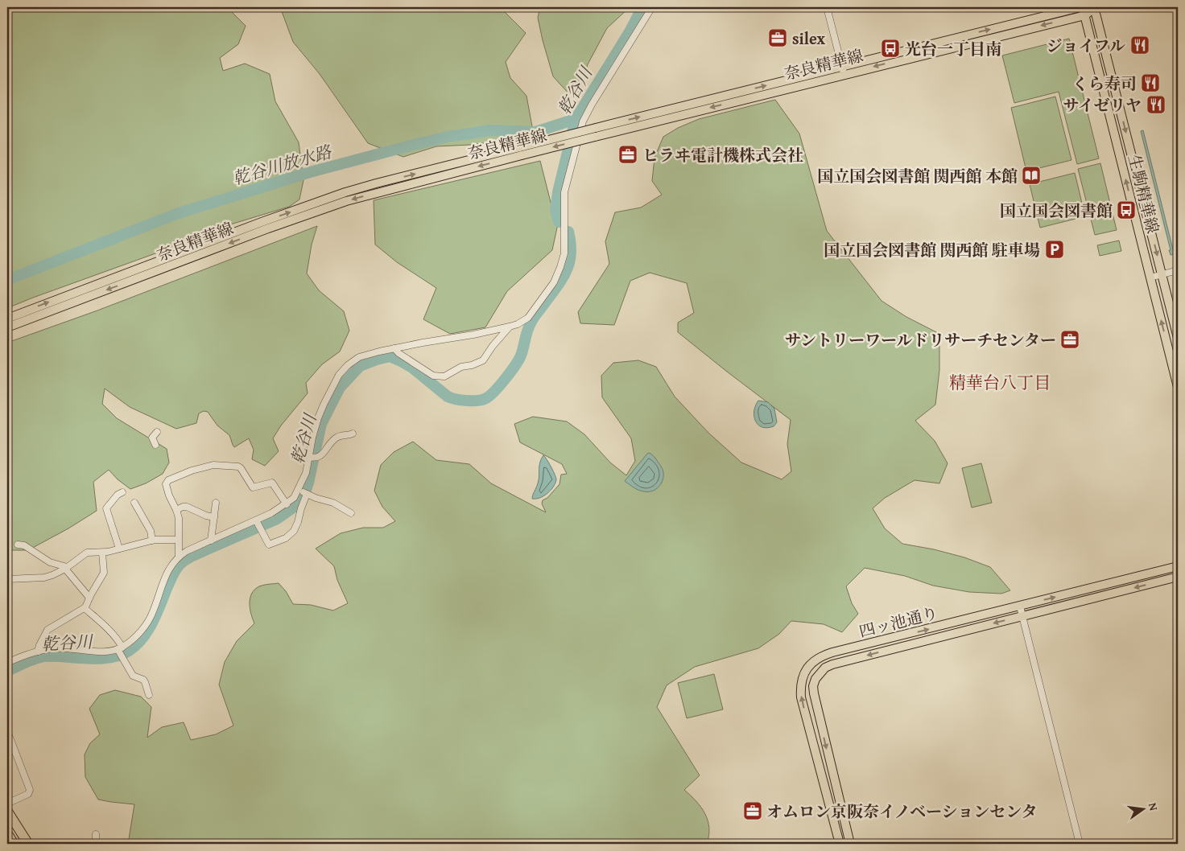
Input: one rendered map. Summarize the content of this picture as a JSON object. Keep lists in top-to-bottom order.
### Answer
{
  "streets": {
    "main road": ["奈良精華線", "生駒精華線", "四ッ池通り"]
  },
  "crossings": [
    ["奈良精華線", "生駒精華線"]
  ],
  "districts": ["精華台八丁目"],
  "water": ["乾谷川", "乾谷川放水路"],
  "places": {
    "office": [
      "silex",
      "ヒラヰ電計機株式会社",
      "サントリーワールドリサーチセンター",
      "オムロン京阪奈イノベーションセンタ"
    ],
    "restaurant": ["ジョイフル", "くら寿司", "サイゼリヤ"],
    "bus stop": ["光台一丁目南", "国立国会図書館"],
    "library": ["国立国会図書館 関西館 本館"],
    "parking": ["国立国会図書館 関西館 駐車場"]
  },
  "north": "right"
}
